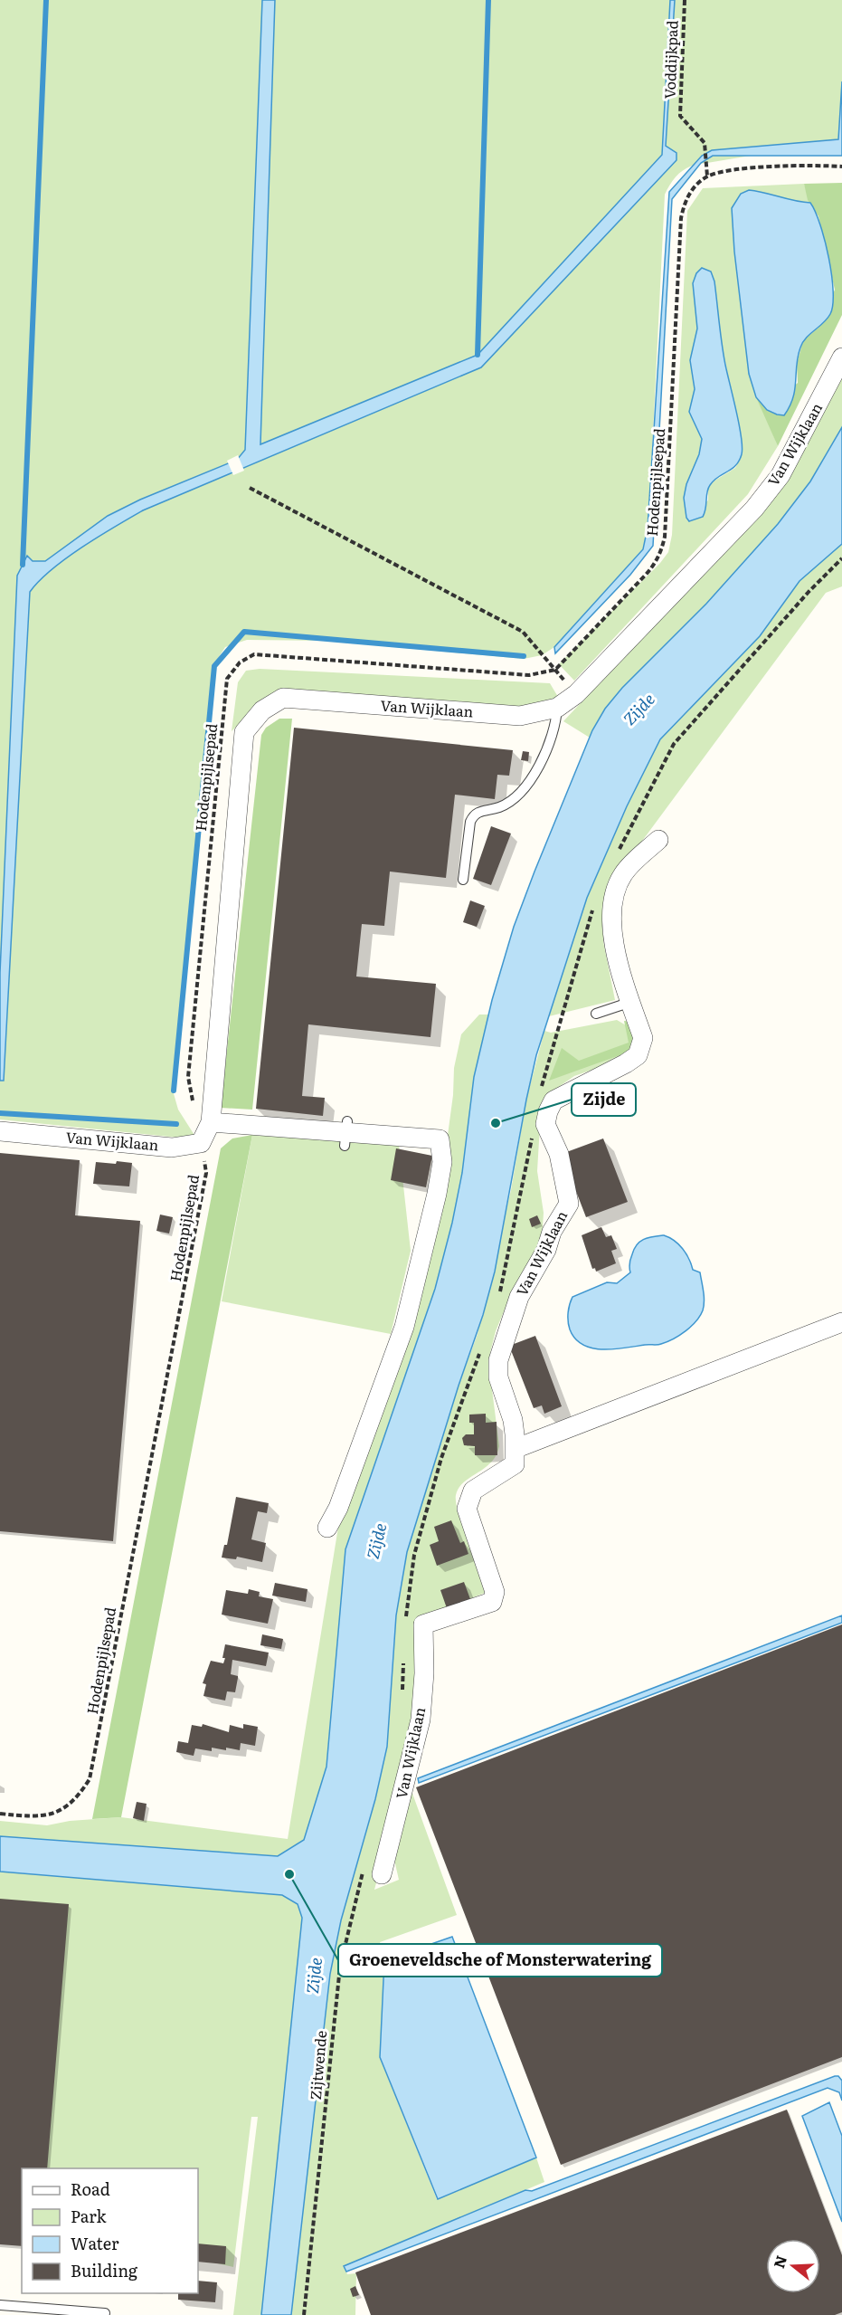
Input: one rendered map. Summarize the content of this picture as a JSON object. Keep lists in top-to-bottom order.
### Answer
{
  "streets": {
    "street": ["Van Wijklaan"],
    "path": ["Voddijkpad", "Hodenpijlsepad", "Zijtwende"]
  },
  "crossings": [
    ["Voddijkpad", "Hodenpijlsepad"],
    ["Van Wijklaan", "Hodenpijlsepad"],
    ["Van Wijklaan", "Zijtwende"]
  ],
  "water": ["Zijde"],
  "places": ["Zijde", "Groeneveldsche of Monsterwatering"],
  "legend": [
    "Road",
    "Park",
    "Water",
    "Building"
  ],
  "north": "left"
}
